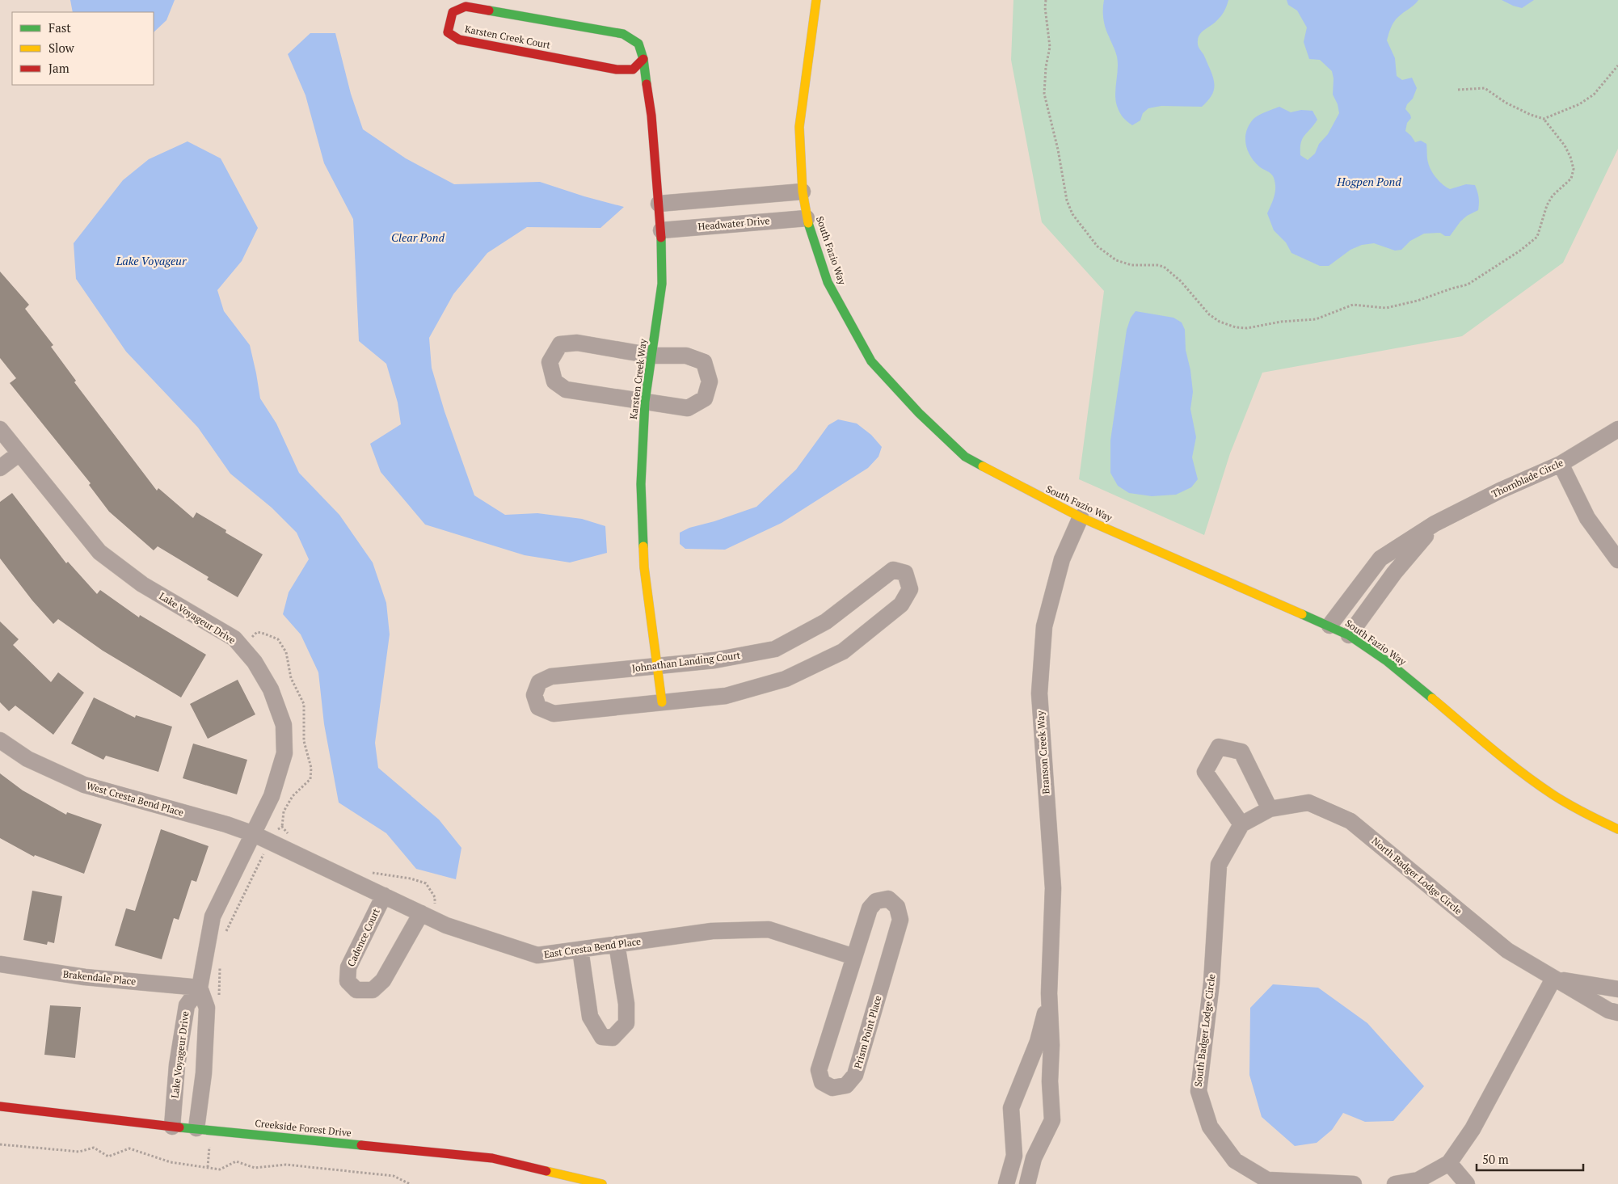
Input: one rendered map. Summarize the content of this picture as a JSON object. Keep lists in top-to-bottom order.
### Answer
{
  "streets": {
    "street": [
      "Karsten Creek Court",
      "Headwater Drive",
      "South Fazio Way",
      "Karsten Creek Way",
      "Thornblade Circle",
      "Lake Voyageur Drive",
      "Johnathan Landing Court",
      "Branson Creek Way",
      "West Cresta Bend Place",
      "North Badger Lodge Circle",
      "Cadence Court",
      "East Cresta Bend Place",
      "Brakendale Place",
      "South Badger Lodge Circle",
      "Prism Point Place",
      "Creekside Forest Drive"
    ]
  },
  "crossings": [
    ["Karsten Creek Court", "Karsten Creek Way"],
    ["Headwater Drive", "South Fazio Way"],
    ["Headwater Drive", "Karsten Creek Way"],
    ["South Fazio Way", "Thornblade Circle"],
    ["South Fazio Way", "Branson Creek Way"],
    ["Karsten Creek Way", "Johnathan Landing Court"],
    ["Lake Voyageur Drive", "West Cresta Bend Place"],
    ["Lake Voyageur Drive", "East Cresta Bend Place"],
    ["Lake Voyageur Drive", "Brakendale Place"],
    ["Lake Voyageur Drive", "Creekside Forest Drive"],
    ["West Cresta Bend Place", "East Cresta Bend Place"],
    ["North Badger Lodge Circle", "South Badger Lodge Circle"],
    ["Cadence Court", "East Cresta Bend Place"],
    ["East Cresta Bend Place", "Prism Point Place"]
  ],
  "water": ["Hogpen Pond", "Clear Pond", "Lake Voyageur"],
  "legend": ["Fast", "Slow", "Jam"],
  "scale_bar": "50 m"
}
